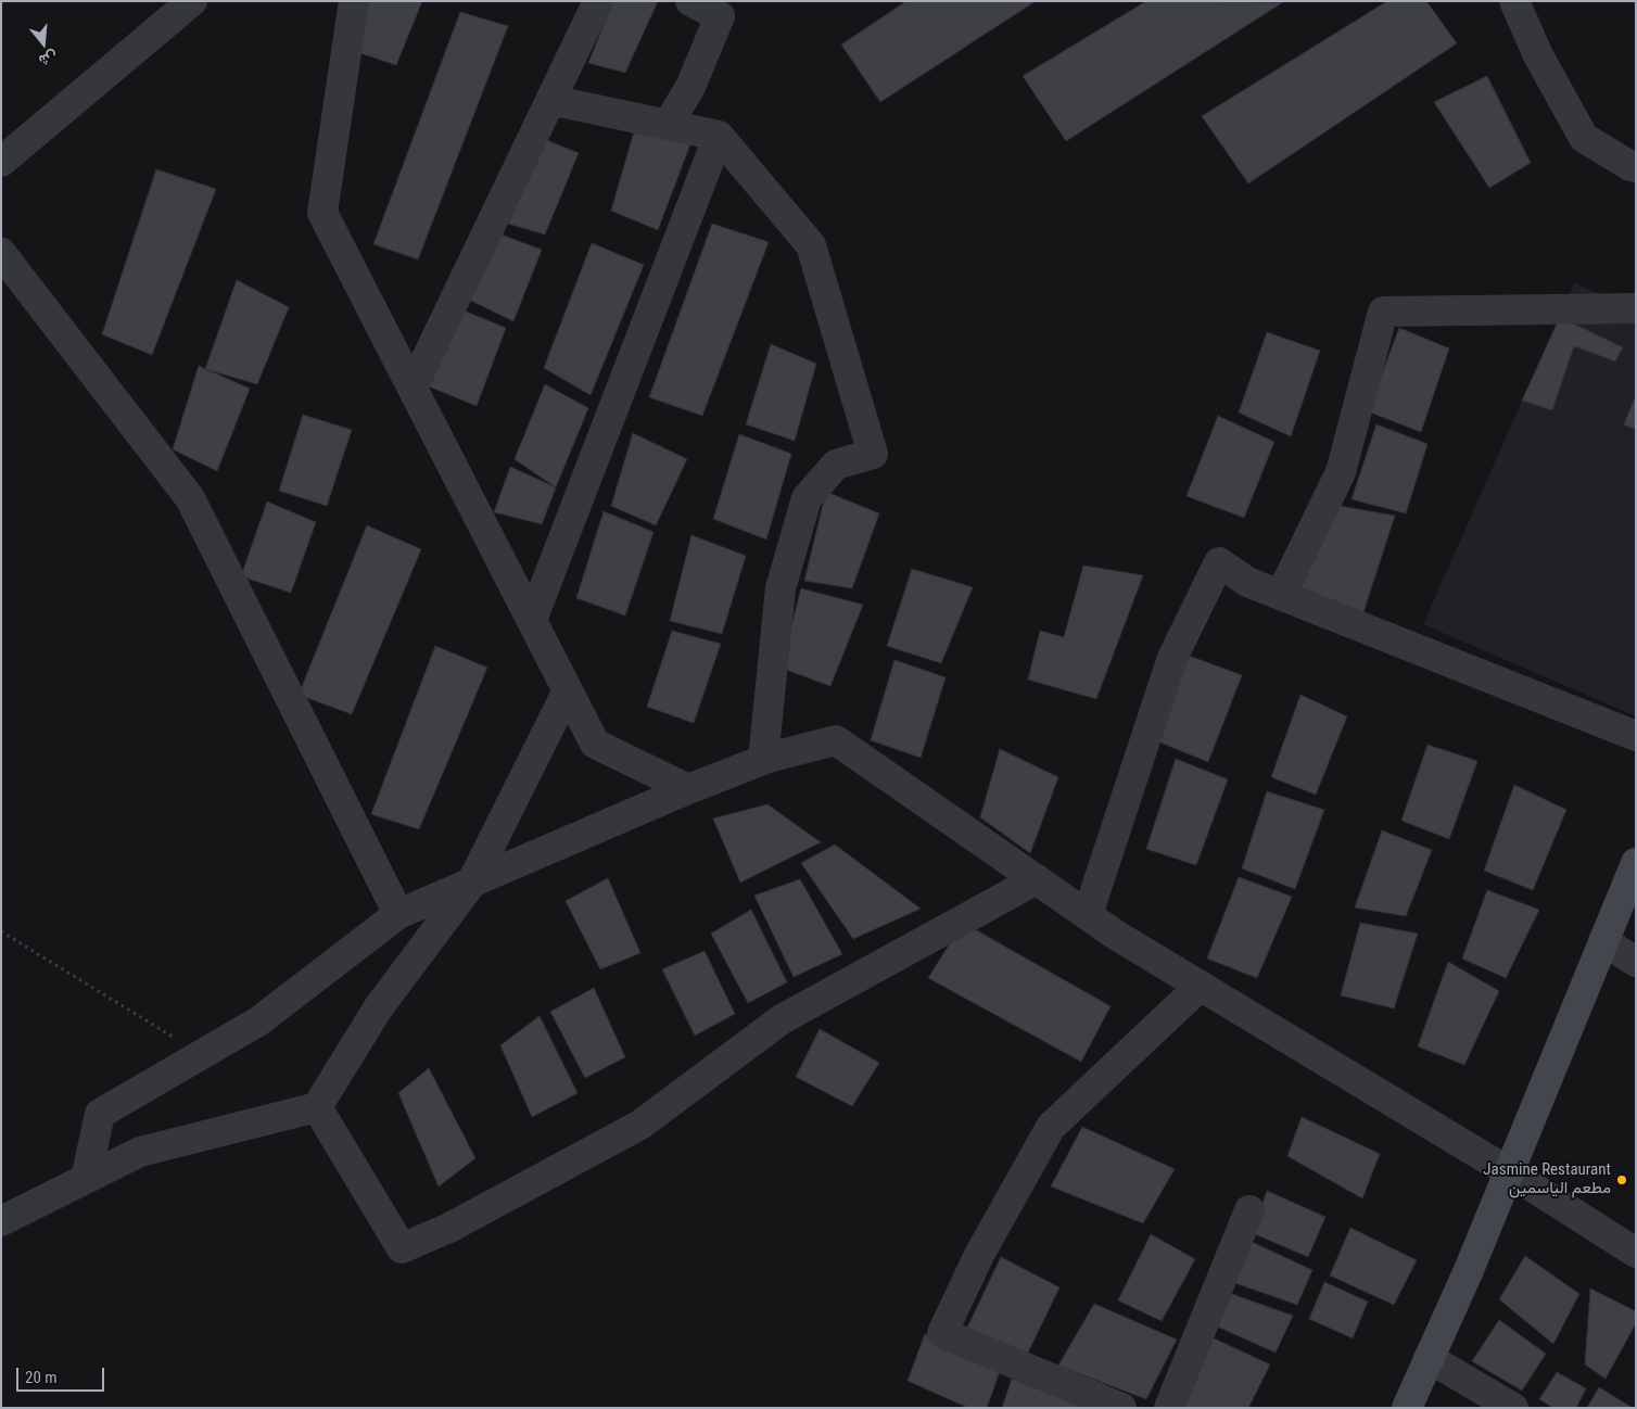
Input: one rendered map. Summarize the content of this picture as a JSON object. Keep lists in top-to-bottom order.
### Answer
{
  "places": ["Jasmine Restaurant مطعم الياسمين"],
  "scale_bar": "20 m",
  "north": "bottom"
}
